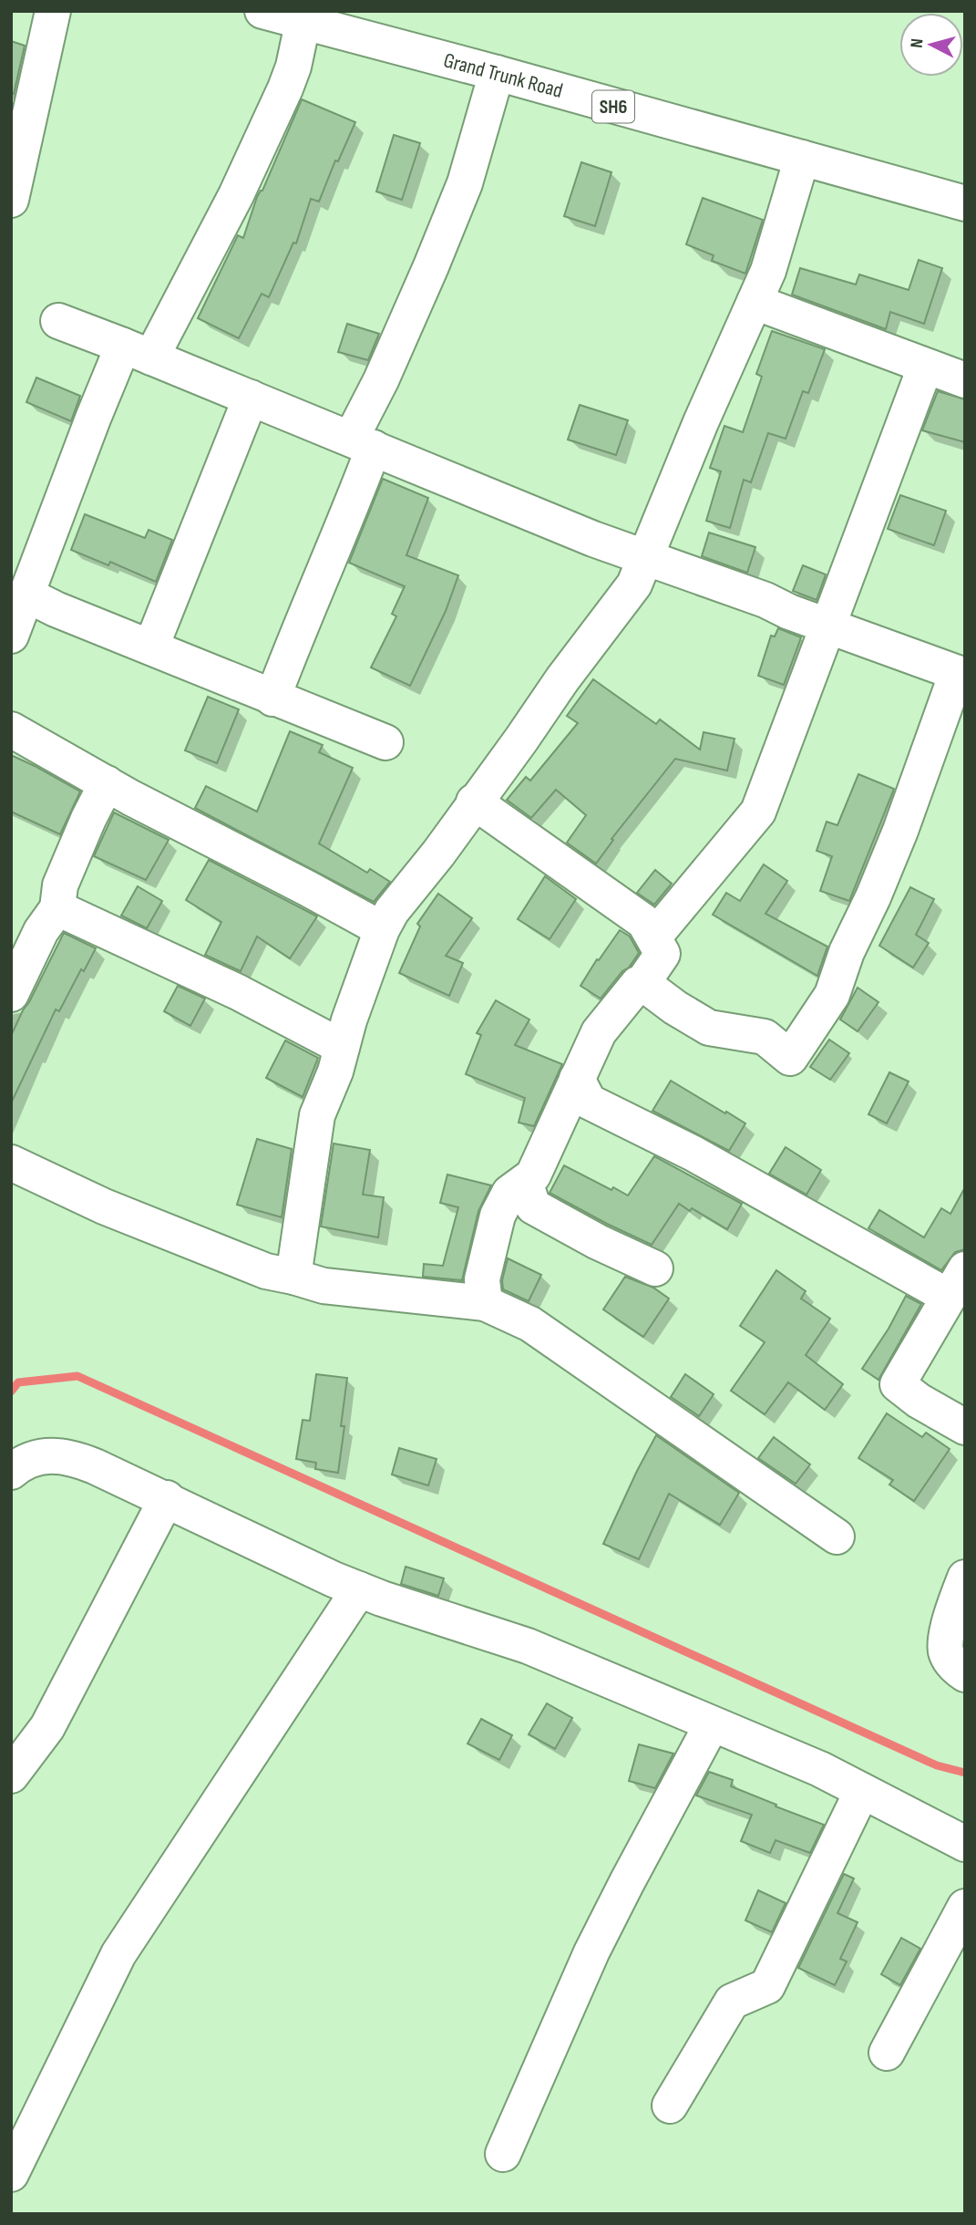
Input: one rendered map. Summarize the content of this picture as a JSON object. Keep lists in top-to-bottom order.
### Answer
{
  "streets": {
    "street": ["Grand Trunk Road", "SH6"]
  },
  "north": "left"
}
